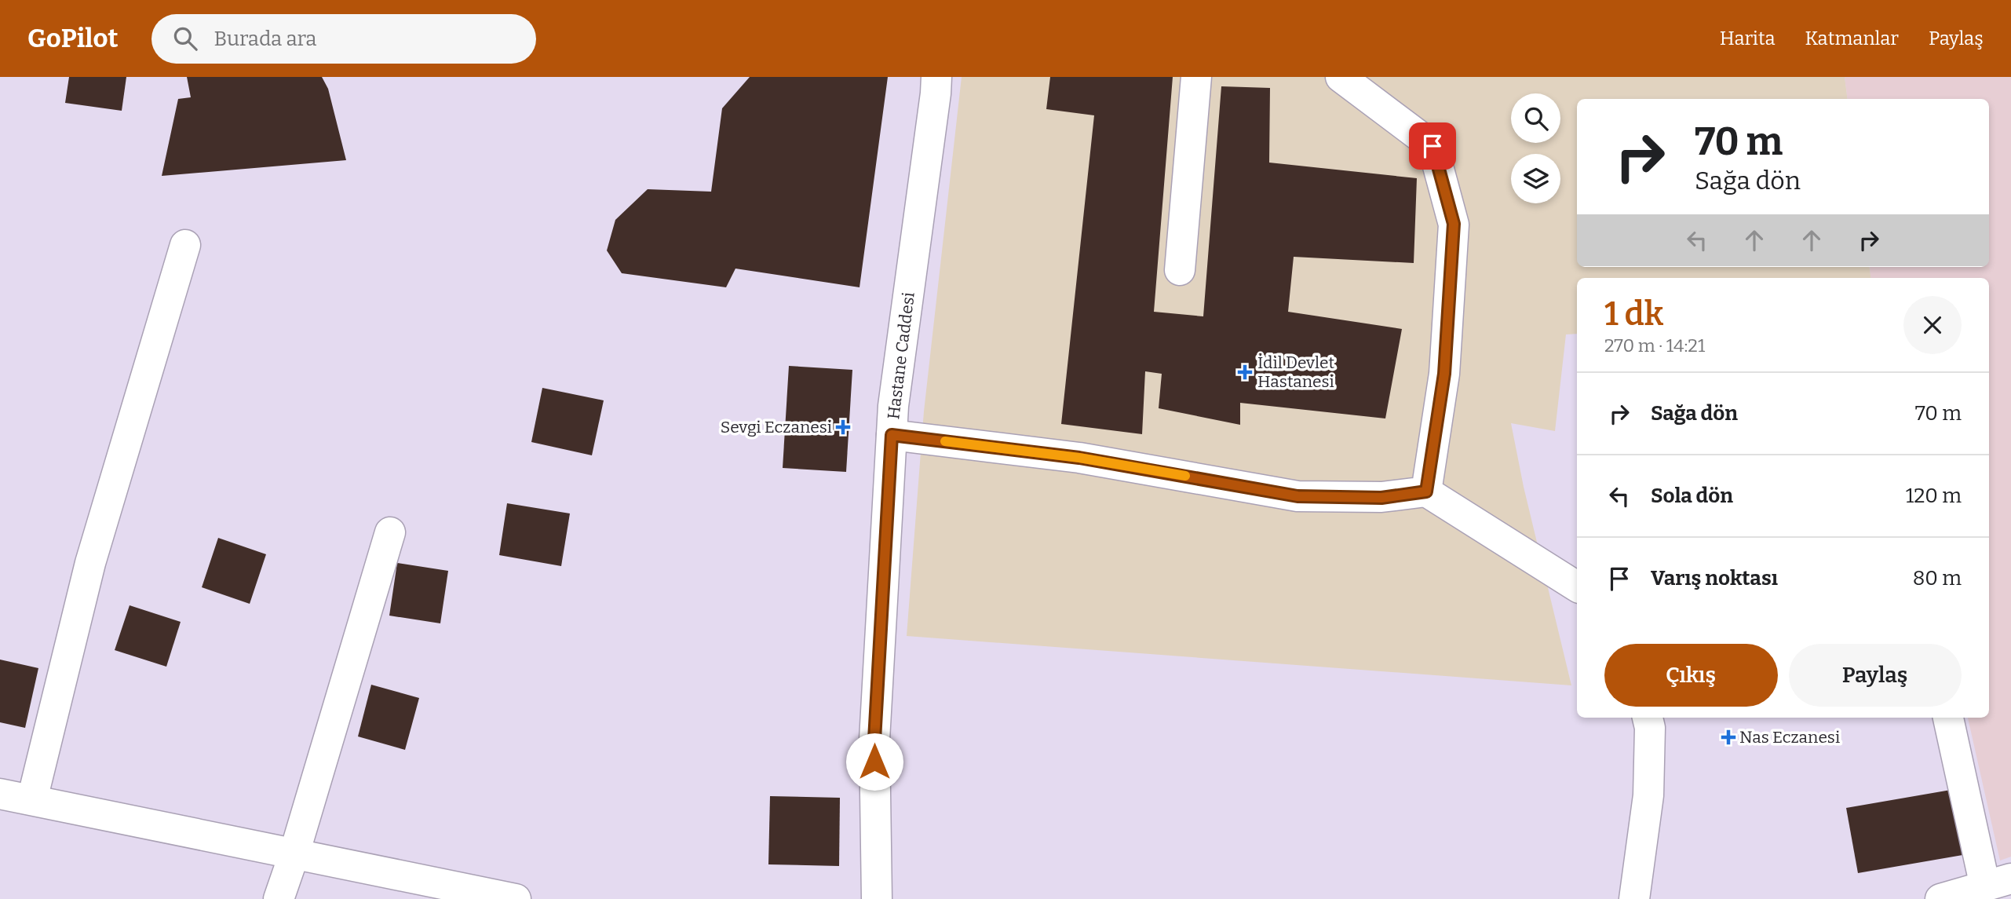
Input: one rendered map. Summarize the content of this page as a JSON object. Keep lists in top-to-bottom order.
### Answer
{
  "streets": {
    "street": ["Hastane Caddesi"]
  },
  "places": {
    "health": ["İdil Devlet Hastanesi", "Sevgi Eczanesi", "Nas Eczanesi"]
  },
  "page": {
    "header": "GoPilot",
    "search": "Burada ara",
    "nav": ["Harita", "Katmanlar", "Paylaş"],
    "turn": ["70 m", "Sağa dön"],
    "heading": ["1 dk", "270 m · 14:21"],
    "list": [
      {
        "name": "Sağa dön",
        "value": "70 m"
      },
      {
        "name": "Sola dön",
        "value": "120 m"
      },
      {
        "name": "Varış noktası",
        "value": "80 m"
      }
    ],
    "buttons": ["Çıkış", "Paylaş"]
  }
}
